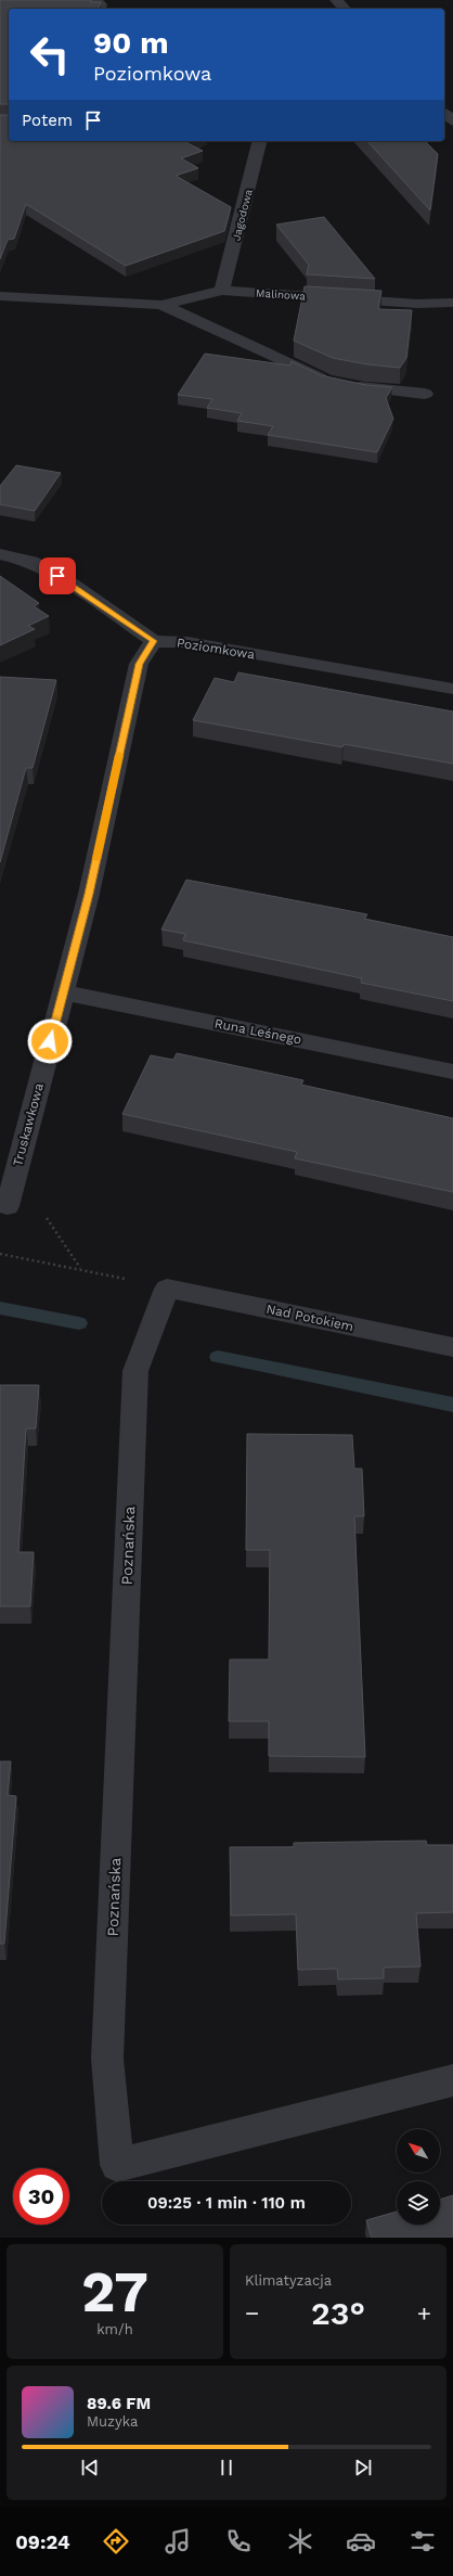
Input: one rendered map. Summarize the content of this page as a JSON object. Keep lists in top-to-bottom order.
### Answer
{
  "streets": {
    "street": [
      "Jagodowa",
      "Malinowa",
      "Poziomkowa",
      "Runa Leśnego",
      "Truskawkowa",
      "Nad Potokiem",
      "Poznańska"
    ]
  },
  "crossings": [
    ["Jagodowa", "Malinowa"],
    ["Poziomkowa", "Truskawkowa"],
    ["Runa Leśnego", "Truskawkowa"],
    ["Nad Potokiem", "Poznańska"]
  ],
  "north": "top left",
  "page": {
    "turn": ["90 m", "Poziomkowa"],
    "then": "Potem",
    "limit": "30",
    "trip": "09:25 · 1 min · 110 m",
    "tile": [
      ["27", "km/h"],
      "Klimatyzacja"
    ],
    "heat": ["−", "23°", "+"],
    "song": ["89.6 FM", "Muzyka"],
    "tabs": "09:24"
  }
}
